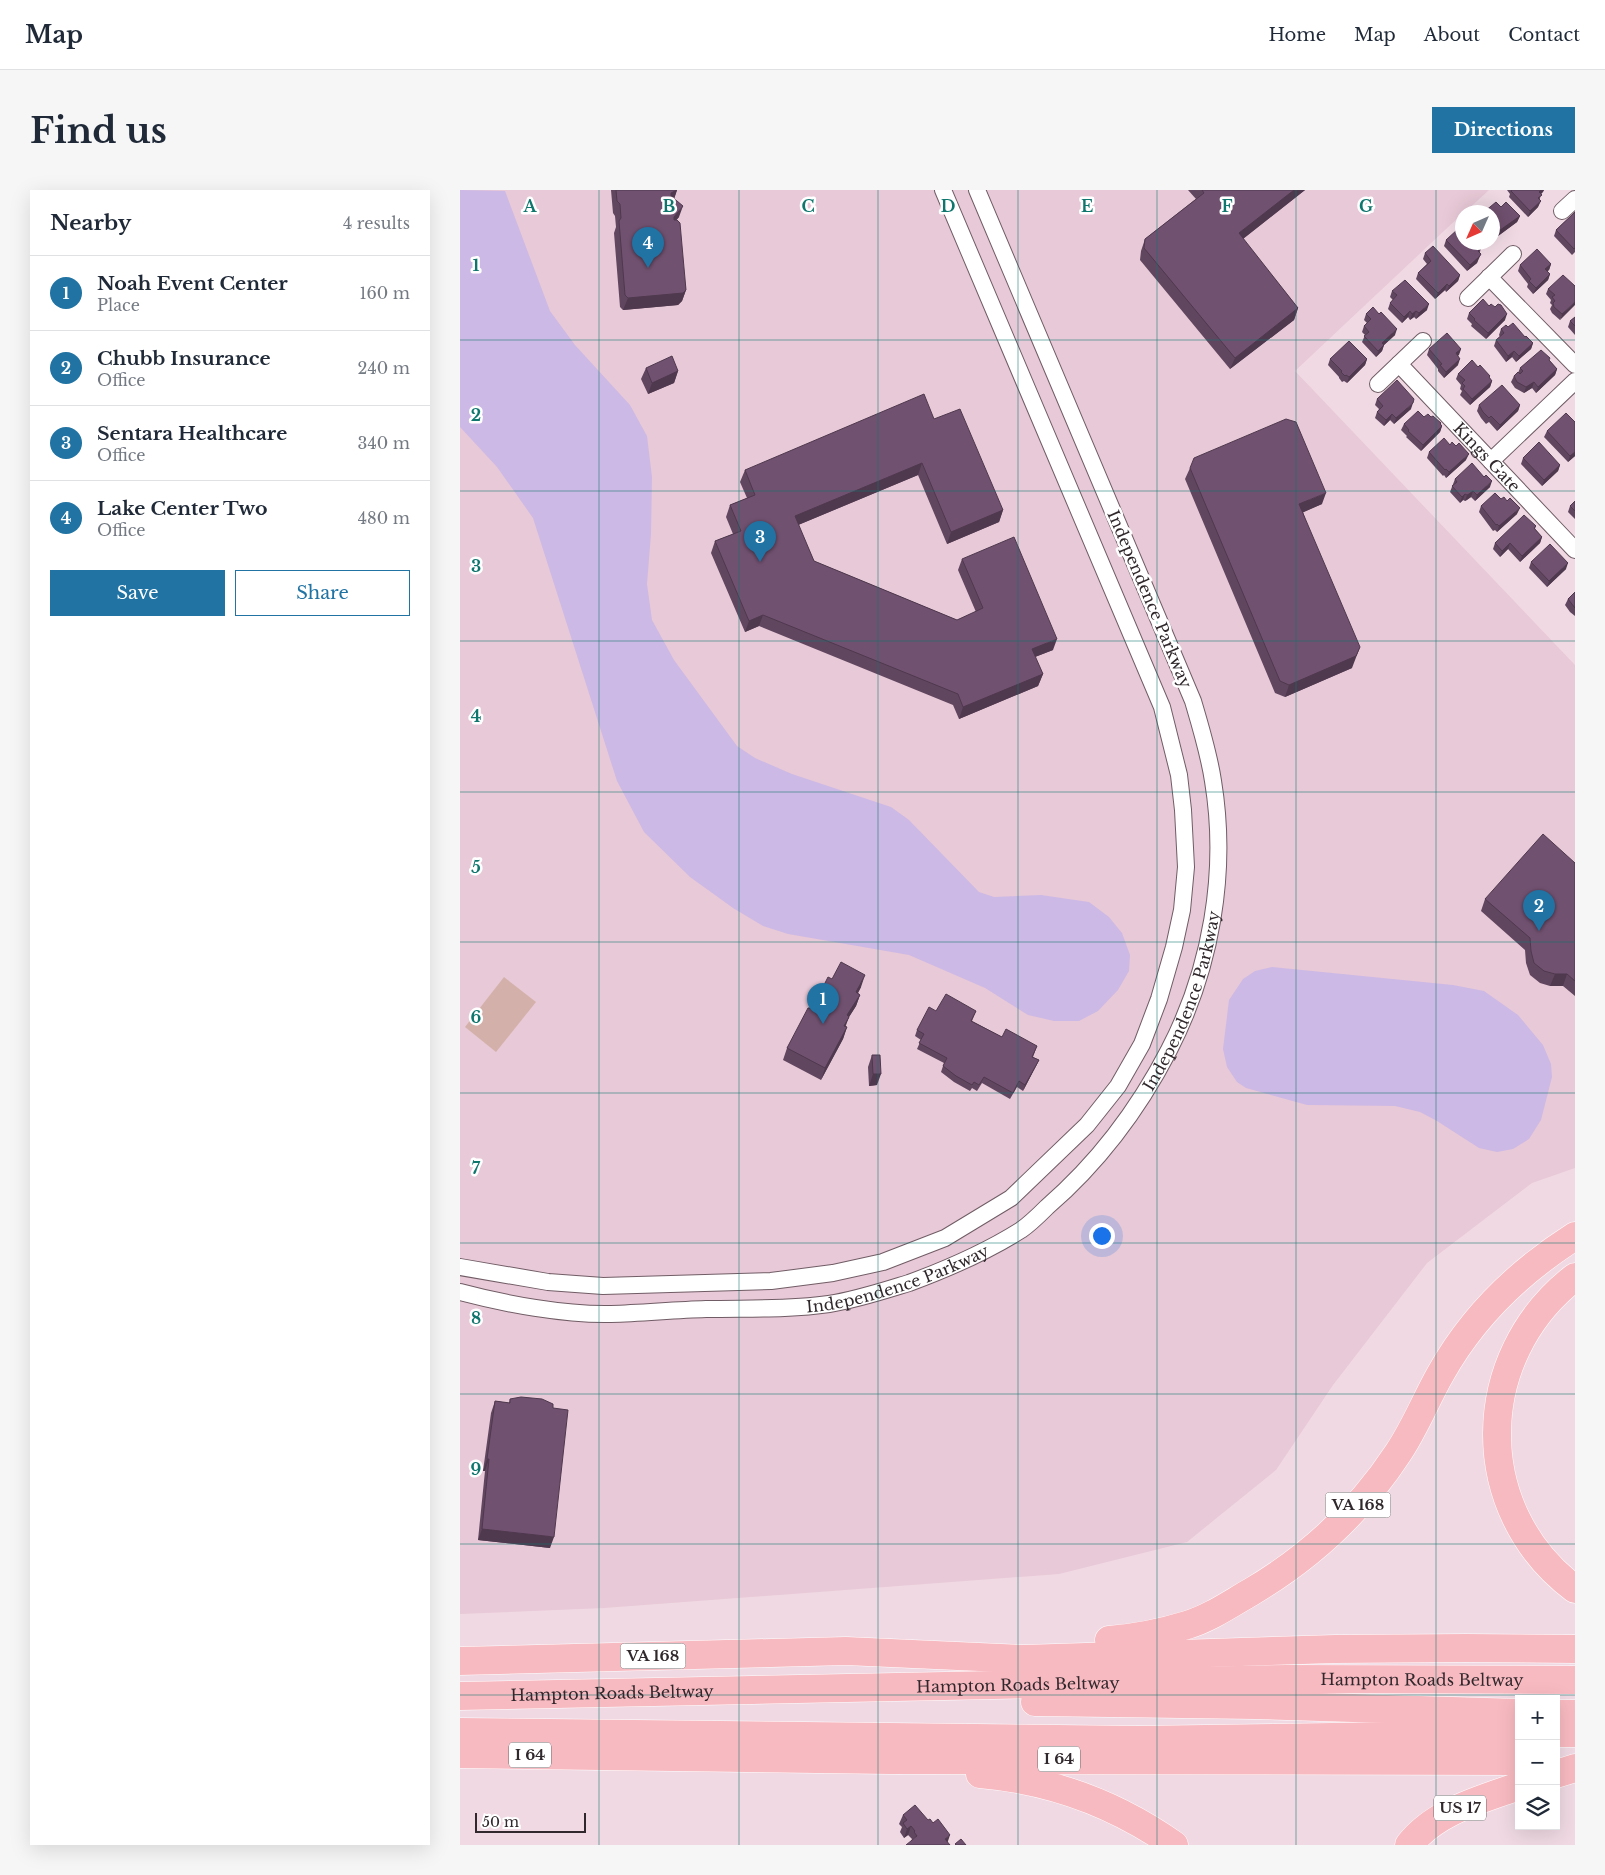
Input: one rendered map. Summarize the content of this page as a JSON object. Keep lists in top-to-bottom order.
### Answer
{
  "streets": {
    "highway": [
      "VA 168",
      "Hampton Roads Beltway",
      "I 64",
      "US 17"
    ],
    "street": ["Kings Gate", "Independence Parkway"]
  },
  "scale_bar": "50 m",
  "north": "bottom left",
  "page": {
    "header": "Map",
    "nav": [
      "Home",
      "Map",
      "About",
      "Contact"
    ],
    "buttons": [
      "Directions",
      ["Save", "Share"]
    ],
    "title": "Find us",
    "heading": ["Nearby", "4 results"],
    "pins": [
      "4",
      "3",
      "2",
      "1"
    ],
    "list": [
      {
        "mark": "1",
        "name": "Noah Event Center",
        "note": "Place",
        "value": "160 m"
      },
      {
        "mark": "2",
        "name": "Chubb Insurance",
        "note": "Office",
        "value": "240 m"
      },
      {
        "mark": "3",
        "name": "Sentara Healthcare",
        "note": "Office",
        "value": "340 m"
      },
      {
        "mark": "4",
        "name": "Lake Center Two",
        "note": "Office",
        "value": "480 m"
      }
    ],
    "map_buttons": ["+", "−"],
    "scale": "50 m"
  },
  "grid": {
    "columns": [
      "A",
      "B",
      "C",
      "D",
      "E",
      "F",
      "G"
    ],
    "rows": [
      "1",
      "2",
      "3",
      "4",
      "5",
      "6",
      "7",
      "8",
      "9"
    ]
  }
}
